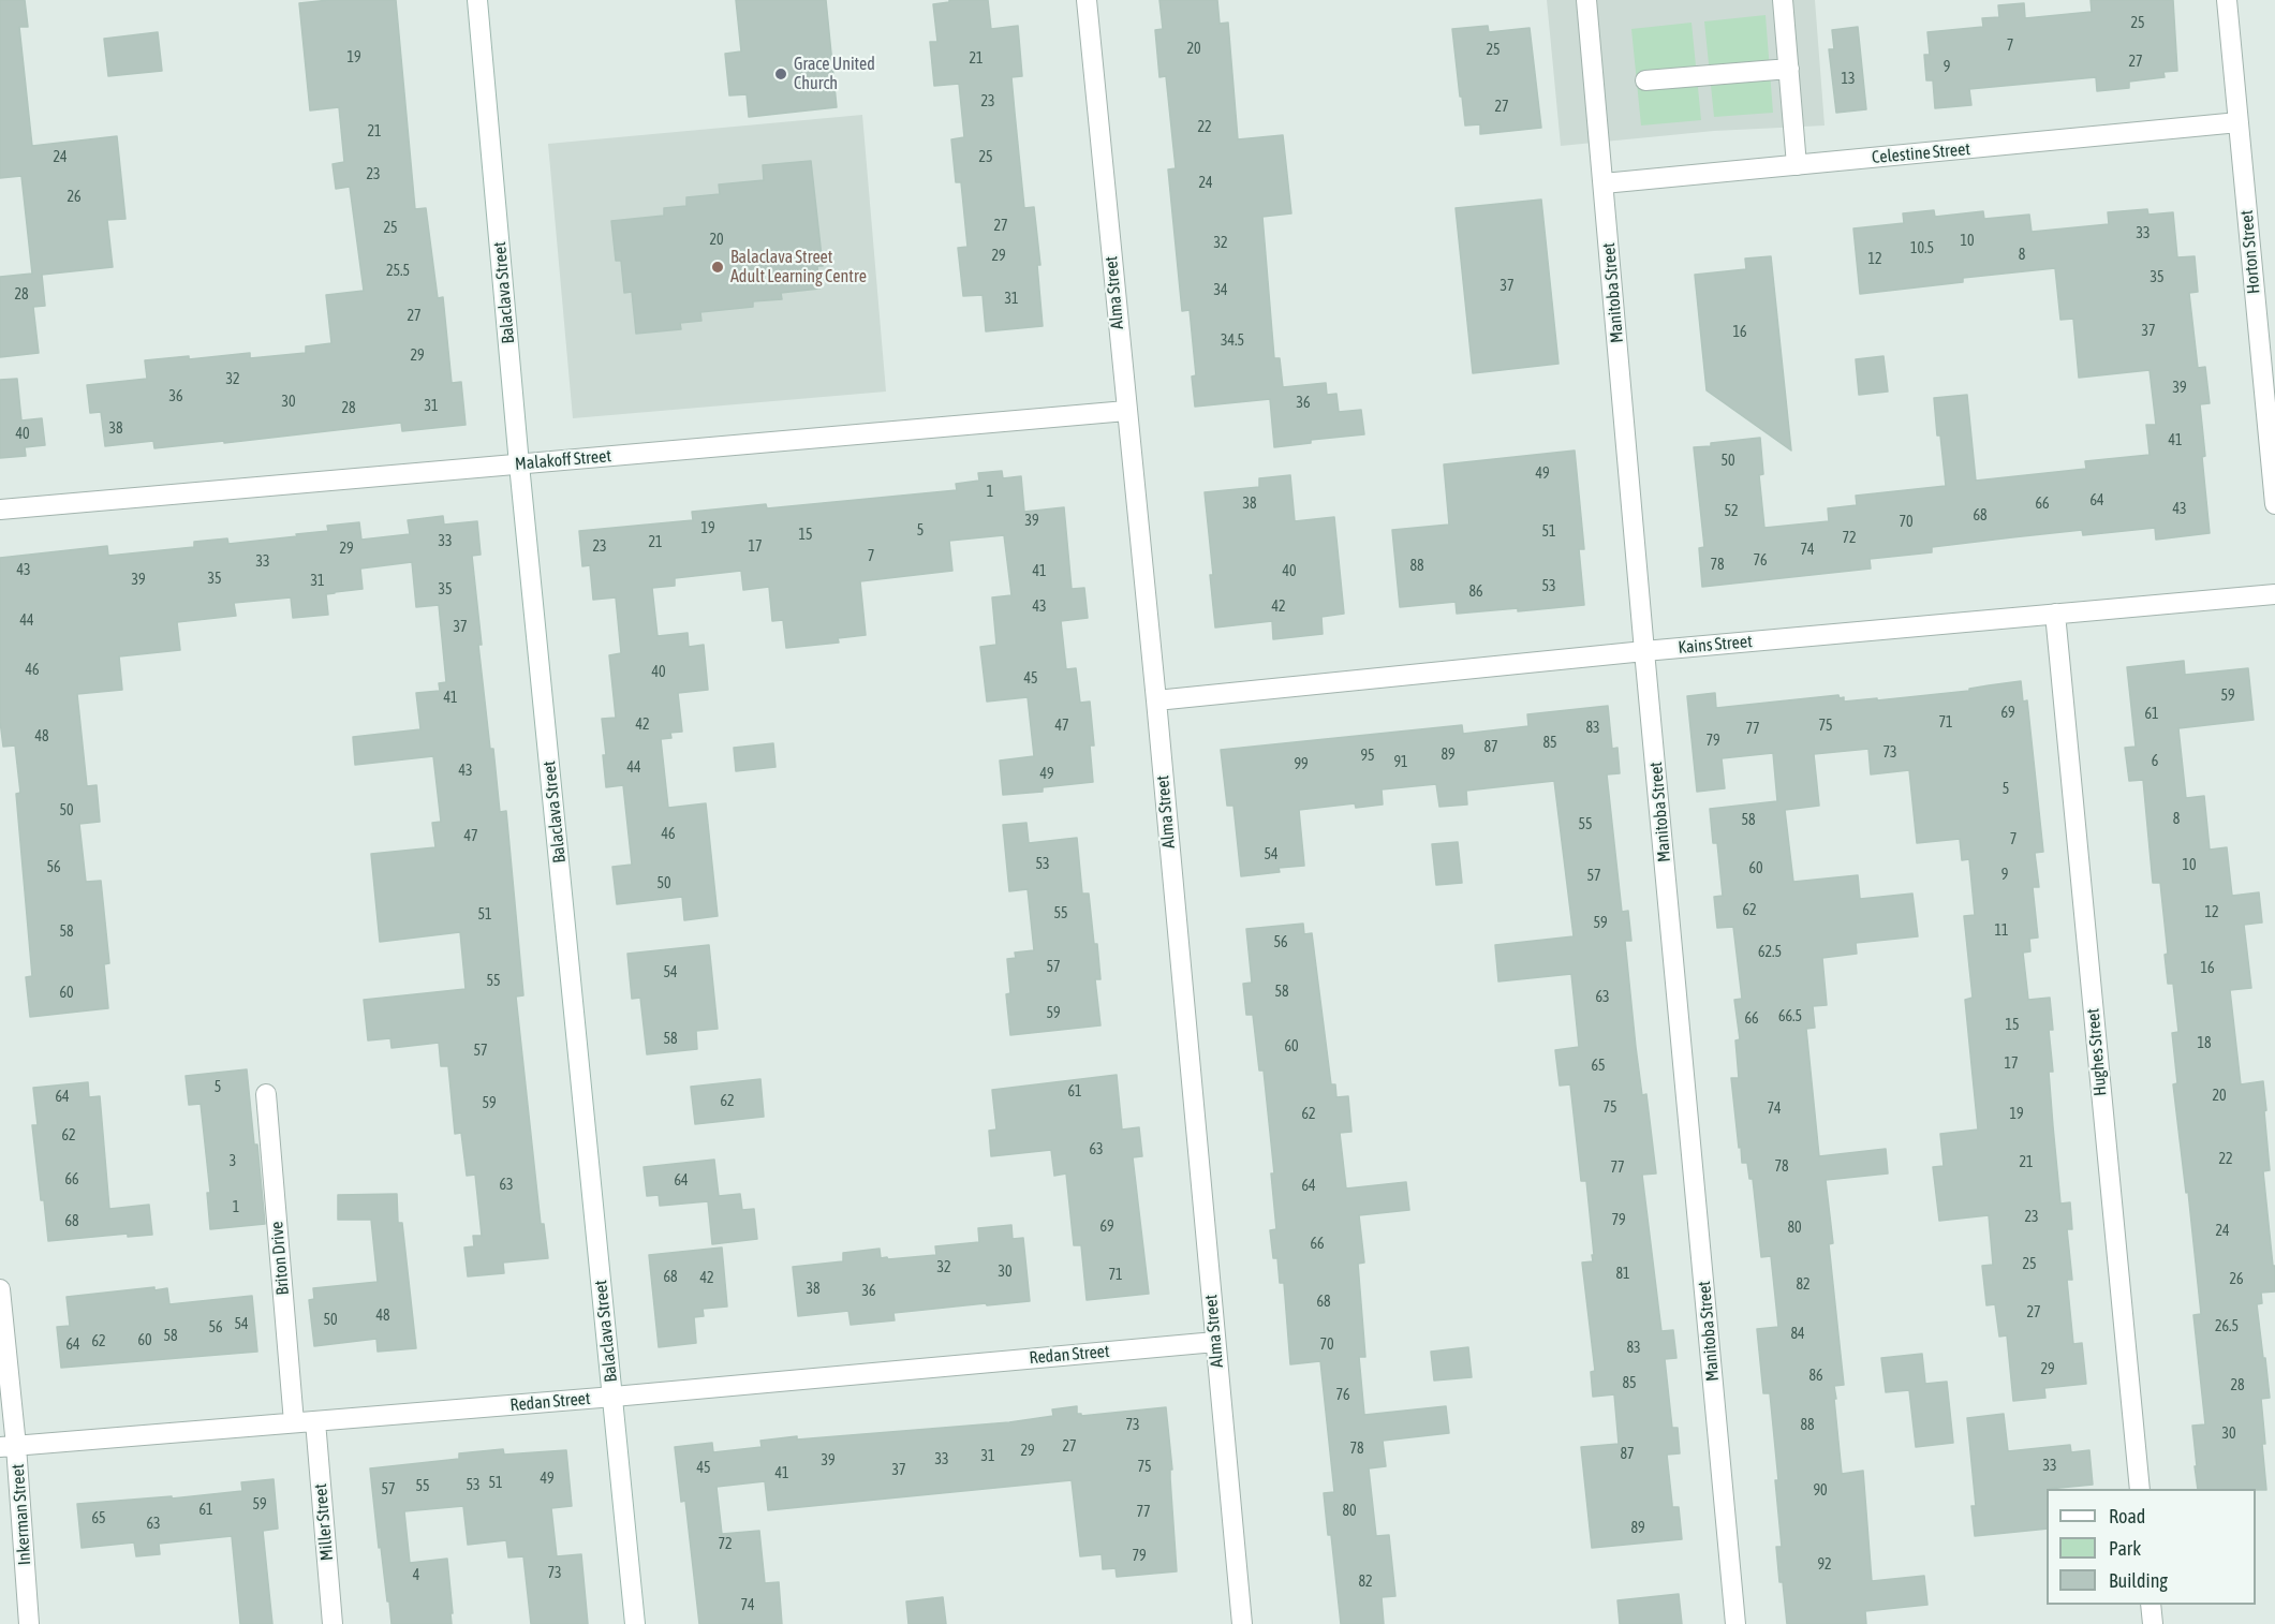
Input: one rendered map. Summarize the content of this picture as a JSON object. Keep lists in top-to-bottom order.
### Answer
{
  "streets": {
    "street": [
      "Celestine Street",
      "Horton Street",
      "Balaclava Street",
      "Alma Street",
      "Manitoba Street",
      "Malakoff Street",
      "Kains Street",
      "Hughes Street",
      "Briton Drive",
      "Redan Street",
      "Inkerman Street",
      "Miller Street"
    ]
  },
  "crossings": [
    ["Celestine Street", "Horton Street"],
    ["Celestine Street", "Manitoba Street"],
    ["Balaclava Street", "Malakoff Street"],
    ["Balaclava Street", "Redan Street"],
    ["Alma Street", "Malakoff Street"],
    ["Alma Street", "Kains Street"],
    ["Alma Street", "Redan Street"],
    ["Manitoba Street", "Kains Street"],
    ["Kains Street", "Hughes Street"],
    ["Briton Drive", "Redan Street"],
    ["Redan Street", "Inkerman Street"],
    ["Redan Street", "Miller Street"]
  ],
  "places": ["Grace United Church", "Balaclava Street Adult Learning Centre"],
  "house_numbers": [
    "25",
    "7",
    "20",
    "25",
    "19",
    "21",
    "27",
    "9",
    "13",
    "23",
    "27",
    "22",
    "21",
    "24",
    "25",
    "23",
    "24",
    "26",
    "27",
    "25",
    "33",
    "20",
    "10",
    "32",
    "10.5",
    "8",
    "29",
    "12",
    "25.5",
    "35",
    "37",
    "34",
    "28",
    "31",
    "27",
    "37",
    "16",
    "34.5",
    "29",
    "32",
    "39",
    "36",
    "30",
    "36",
    "31",
    "28",
    "38",
    "40",
    "41",
    "50",
    "49",
    "1",
    "64",
    "38",
    "66",
    "43",
    "52",
    "68",
    "39",
    "70",
    "19",
    "5",
    "51",
    "15",
    "72",
    "33",
    "21",
    "23",
    "17",
    "29",
    "74",
    "7",
    "76",
    "33",
    "78",
    "88",
    "43",
    "41",
    "40",
    "35",
    "39",
    "31",
    "53",
    "35",
    "86",
    "43",
    "42",
    "44",
    "37",
    "46",
    "40",
    "45",
    "59",
    "41",
    "69",
    "61",
    "71",
    "42",
    "47",
    "75",
    "83",
    "77",
    "48",
    "79",
    "85",
    "87",
    "73",
    "89",
    "95",
    "6",
    "91",
    "99",
    "44",
    "43",
    "49",
    "5",
    "50",
    "8",
    "58",
    "55",
    "46",
    "47",
    "7",
    "54",
    "53",
    "10",
    "56",
    "60",
    "9",
    "57",
    "50",
    "62",
    "12",
    "55",
    "51",
    "59",
    "11",
    "58",
    "56",
    "62.5",
    "57",
    "16",
    "54",
    "55",
    "58",
    "60",
    "63",
    "59",
    "66.5",
    "66",
    "15",
    "58",
    "18",
    "60",
    "57",
    "17",
    "65",
    "5",
    "61",
    "20",
    "64",
    "62",
    "59",
    "75",
    "74",
    "62",
    "19",
    "62",
    "63",
    "22",
    "3",
    "21",
    "78",
    "77",
    "66",
    "64",
    "63",
    "64",
    "1",
    "23",
    "79",
    "68",
    "69",
    "80",
    "24",
    "66",
    "25",
    "32",
    "30",
    "81",
    "71",
    "68",
    "42",
    "26",
    "82",
    "38",
    "36",
    "68",
    "27",
    "48",
    "50",
    "54",
    "26.5",
    "56",
    "84",
    "58",
    "60",
    "62",
    "64",
    "70",
    "83",
    "29",
    "86",
    "85",
    "28",
    "76",
    "73",
    "88",
    "30",
    "27",
    "78",
    "29",
    "87",
    "31",
    "33",
    "39",
    "33",
    "75",
    "45",
    "37",
    "41",
    "49",
    "51",
    "53",
    "55",
    "57",
    "90",
    "59",
    "61",
    "80",
    "77",
    "65",
    "63",
    "89",
    "72",
    "79",
    "92",
    "73",
    "4",
    "82",
    "74"
  ],
  "legend": ["Road", "Park", "Building"]
}
